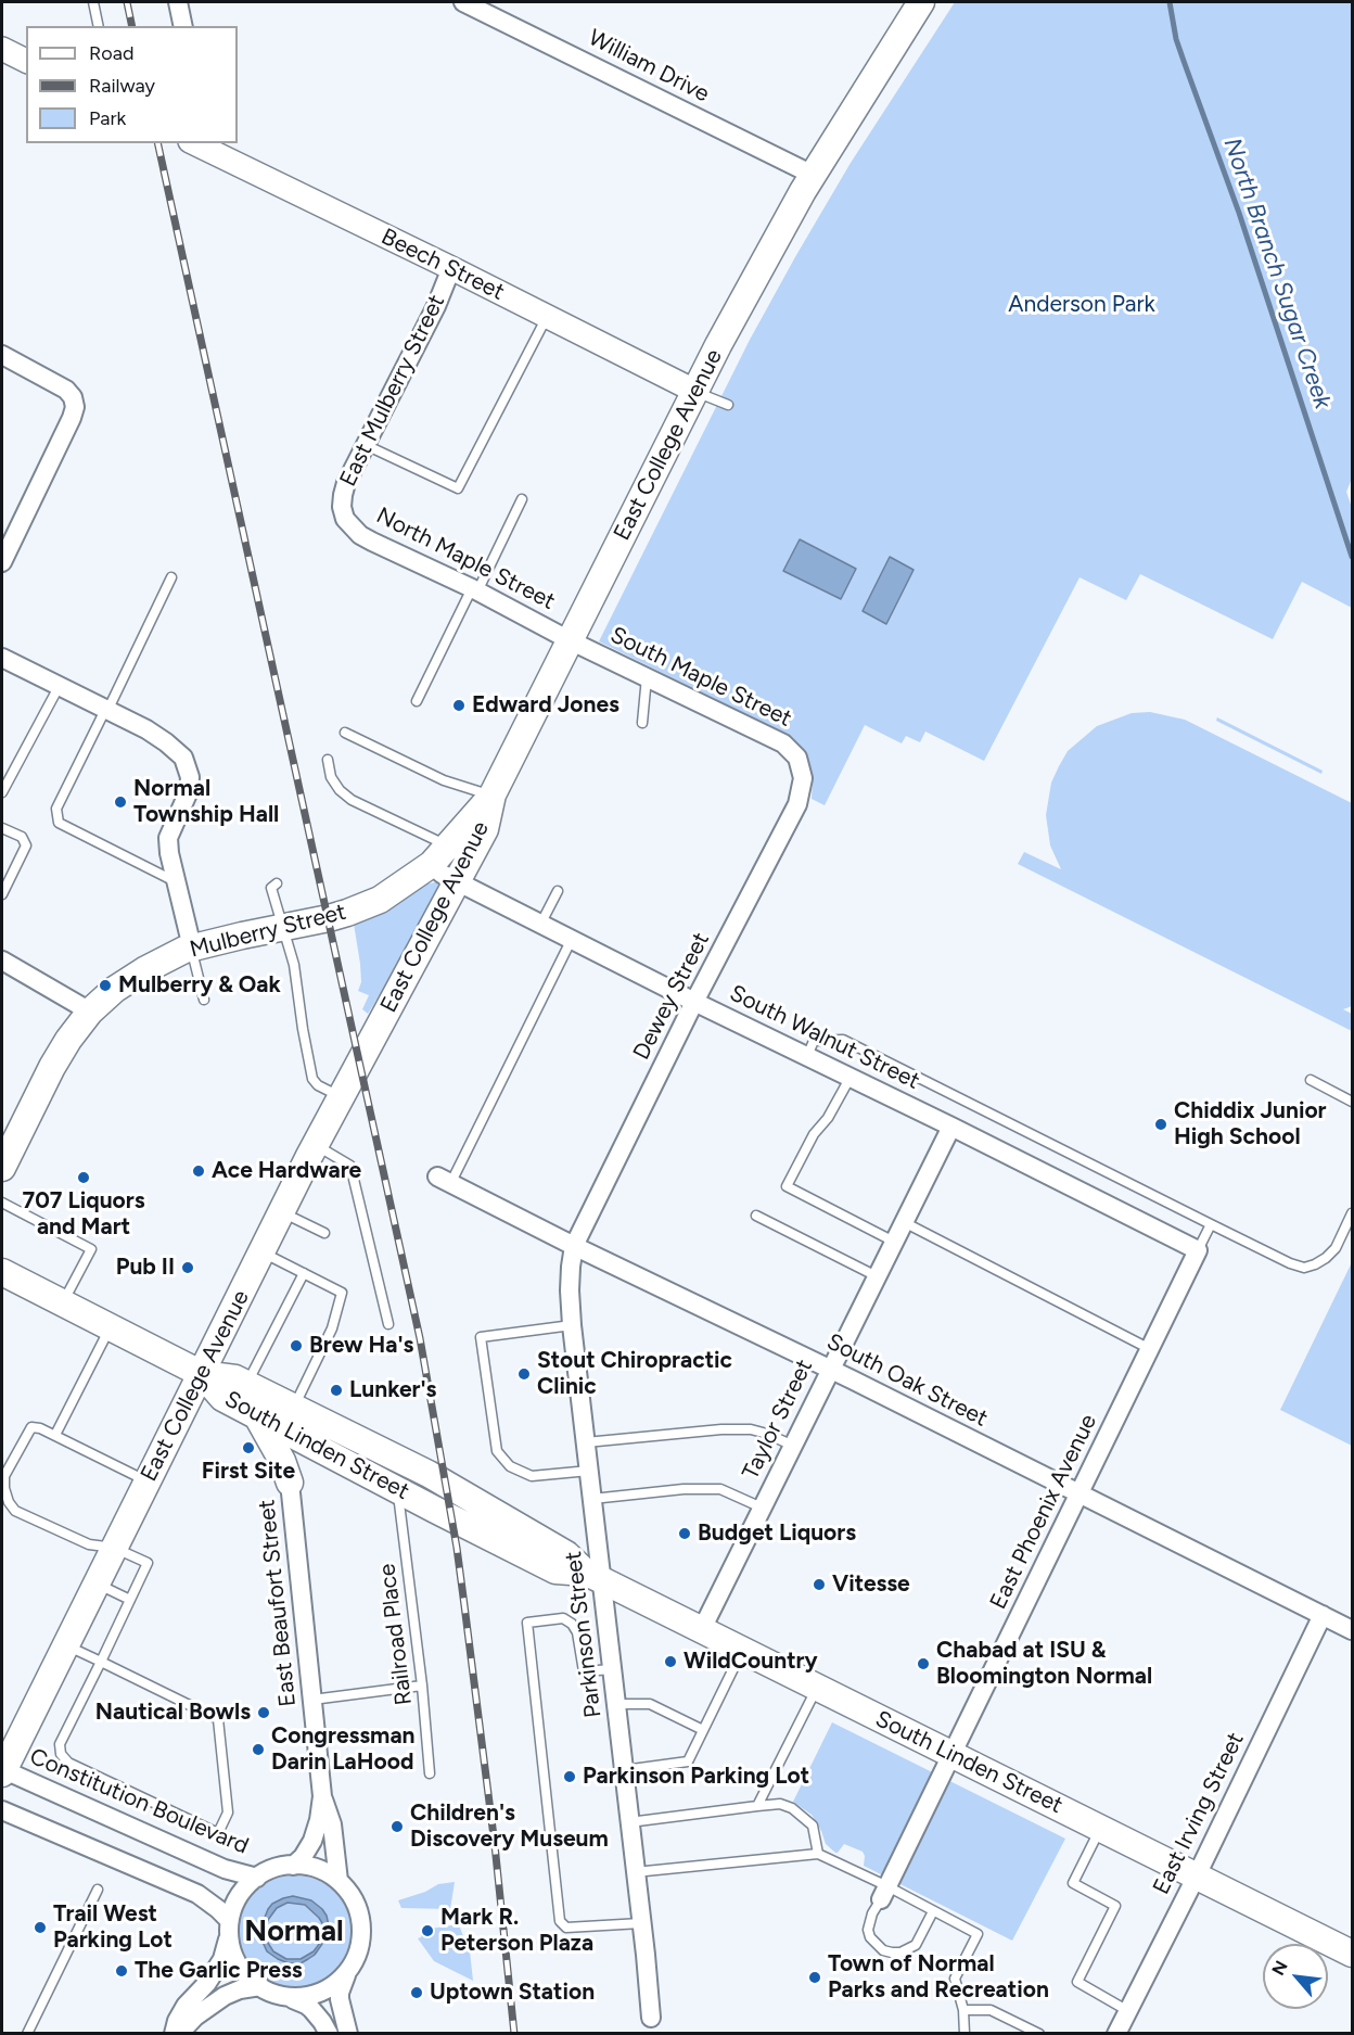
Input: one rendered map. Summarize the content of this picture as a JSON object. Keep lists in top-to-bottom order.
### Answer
{
  "streets": {
    "main road": ["East College Avenue", "Mulberry Street", "South Linden Street"],
    "street": [
      "William Drive",
      "Beech Street",
      "East Mulberry Street",
      "North Maple Street",
      "South Maple Street",
      "Dewey Street",
      "South Walnut Street",
      "South Oak Street",
      "Taylor Street",
      "East Phoenix Avenue",
      "East Beaufort Street",
      "Parkinson Street",
      "Constitution Boulevard",
      "East Irving Street"
    ],
    "lane": ["Railroad Place"]
  },
  "crossings": [
    ["William Drive", "East College Avenue"],
    ["Beech Street", "East Mulberry Street"],
    ["Beech Street", "East College Avenue"],
    ["East Mulberry Street", "North Maple Street"],
    ["East College Avenue", "North Maple Street"],
    ["East College Avenue", "South Maple Street"],
    ["East College Avenue", "Mulberry Street"],
    ["East College Avenue", "South Walnut Street"],
    ["East College Avenue", "South Linden Street"],
    ["East College Avenue", "Constitution Boulevard"],
    ["North Maple Street", "South Maple Street"],
    ["South Maple Street", "Dewey Street"],
    ["Mulberry Street", "South Walnut Street"],
    ["Dewey Street", "South Walnut Street"],
    ["Dewey Street", "South Oak Street"],
    ["Dewey Street", "Parkinson Street"],
    ["South Walnut Street", "Taylor Street"],
    ["South Walnut Street", "East Phoenix Avenue"],
    ["South Oak Street", "Taylor Street"],
    ["South Oak Street", "East Phoenix Avenue"],
    ["South Oak Street", "Parkinson Street"],
    ["South Oak Street", "East Irving Street"],
    ["Taylor Street", "South Linden Street"],
    ["South Linden Street", "East Phoenix Avenue"],
    ["South Linden Street", "Railroad Place"],
    ["South Linden Street", "Parkinson Street"],
    ["South Linden Street", "East Irving Street"],
    ["East Beaufort Street", "Constitution Boulevard"]
  ],
  "districts": ["Normal"],
  "water": ["North Branch Sugar Creek"],
  "parks": ["Anderson Park"],
  "places": [
    "Edward Jones",
    "Normal Township Hall",
    "Mulberry & Oak",
    "Chiddix Junior High School",
    "Ace Hardware",
    "707 Liquors and Mart",
    "Pub II",
    "Brew Ha's",
    "Stout Chiropractic Clinic",
    "Lunker's",
    "First Site",
    "Budget Liquors",
    "Vitesse",
    "WildCountry",
    "Chabad at ISU & Bloomington Normal",
    "Nautical Bowls",
    "Congressman Darin LaHood",
    "Parkinson Parking Lot",
    "Children's Discovery Museum",
    "Trail West Parking Lot",
    "Mark R. Peterson Plaza",
    "The Garlic Press",
    "Town of Normal Parks and Recreation",
    "Uptown Station"
  ],
  "legend": ["Road", "Railway", "Park"],
  "north": "top left"
}
